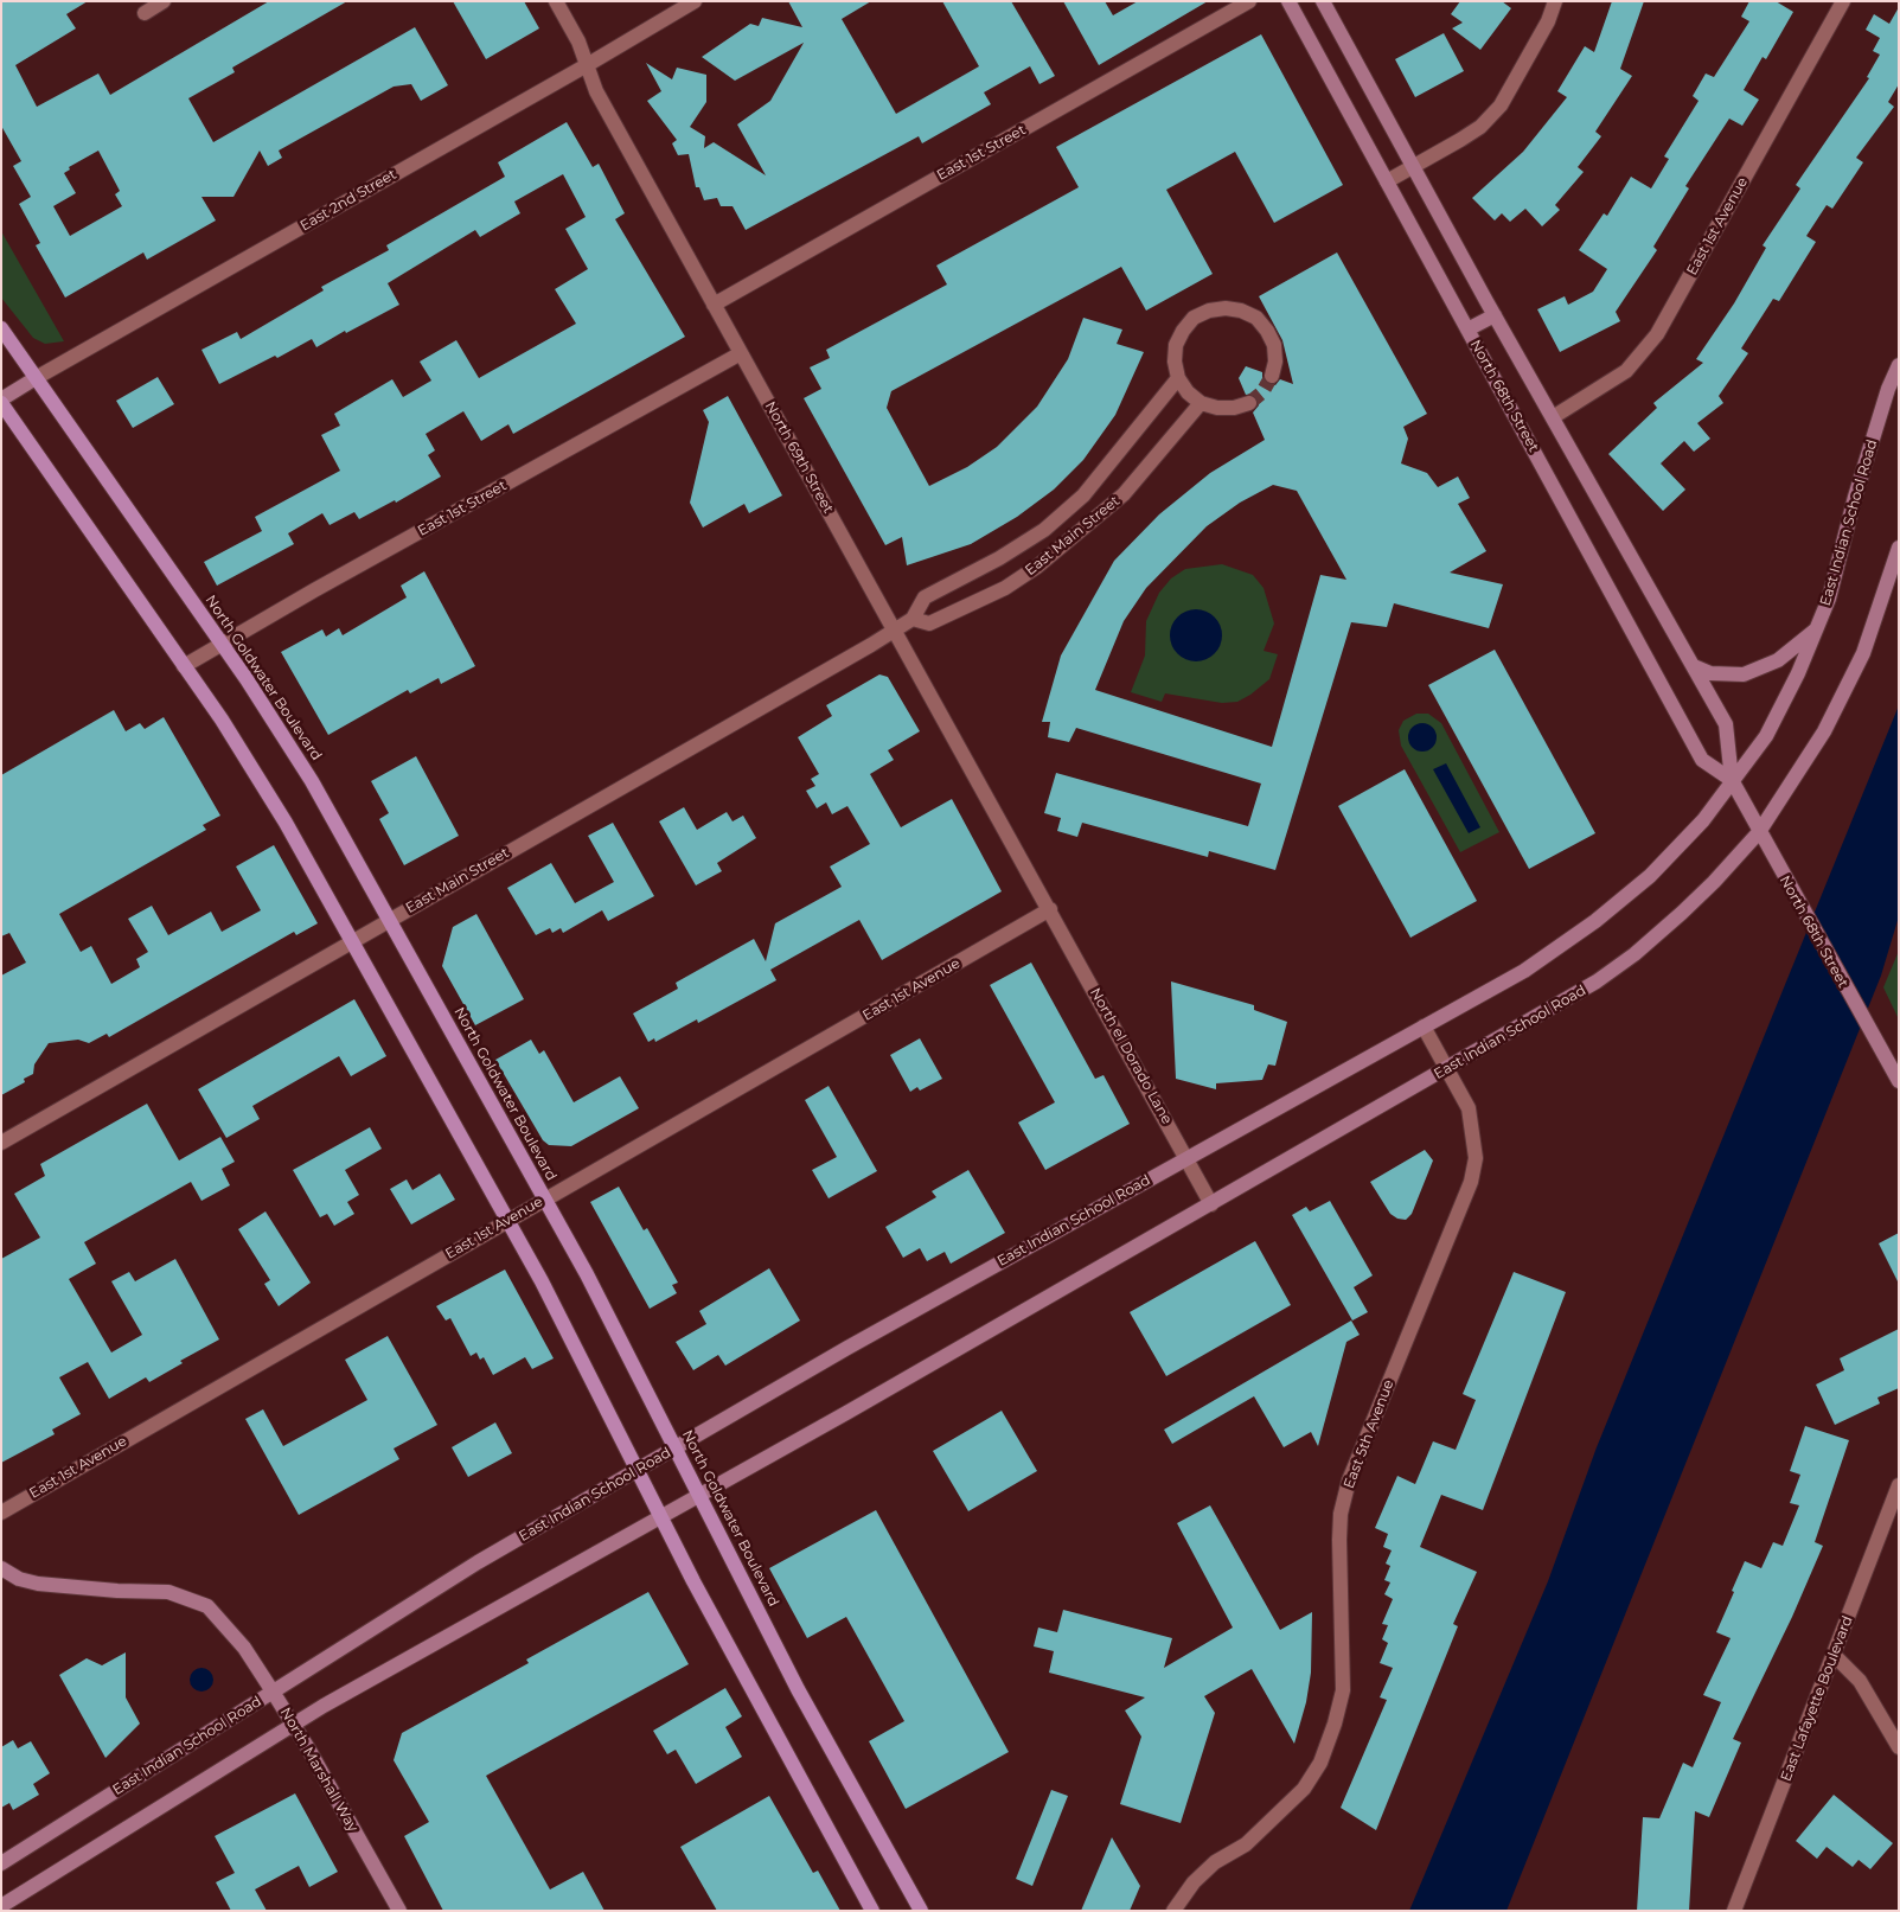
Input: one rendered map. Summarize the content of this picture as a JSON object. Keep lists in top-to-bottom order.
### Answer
{
  "streets": {
    "main road": [
      "East 2nd Street",
      "North 68th Street",
      "East Indian School Road",
      "North Goldwater Boulevard",
      "North Marshall Way"
    ],
    "street": [
      "East 1st Street",
      "East 1st Avenue",
      "North 69th Street",
      "East Main Street",
      "North el Dorado Lane",
      "East 5th Avenue",
      "East Lafayette Boulevard"
    ]
  },
  "crossings": [
    ["East 1st Street", "North 69th Street"],
    ["East 1st Street", "North Goldwater Boulevard"],
    ["East 2nd Street", "North 69th Street"],
    ["East 2nd Street", "North Goldwater Boulevard"],
    ["East 1st Avenue", "North 68th Street"],
    ["East 1st Avenue", "North 69th Street"],
    ["East 1st Avenue", "North Goldwater Boulevard"],
    ["East 1st Avenue", "North el Dorado Lane"],
    ["North 68th Street", "East Indian School Road"],
    ["North 69th Street", "East Main Street"],
    ["North 69th Street", "North el Dorado Lane"],
    ["East Indian School Road", "North Goldwater Boulevard"],
    ["East Indian School Road", "North el Dorado Lane"],
    ["East Indian School Road", "East 5th Avenue"],
    ["East Indian School Road", "North Marshall Way"],
    ["East Main Street", "North Goldwater Boulevard"]
  ]
}
